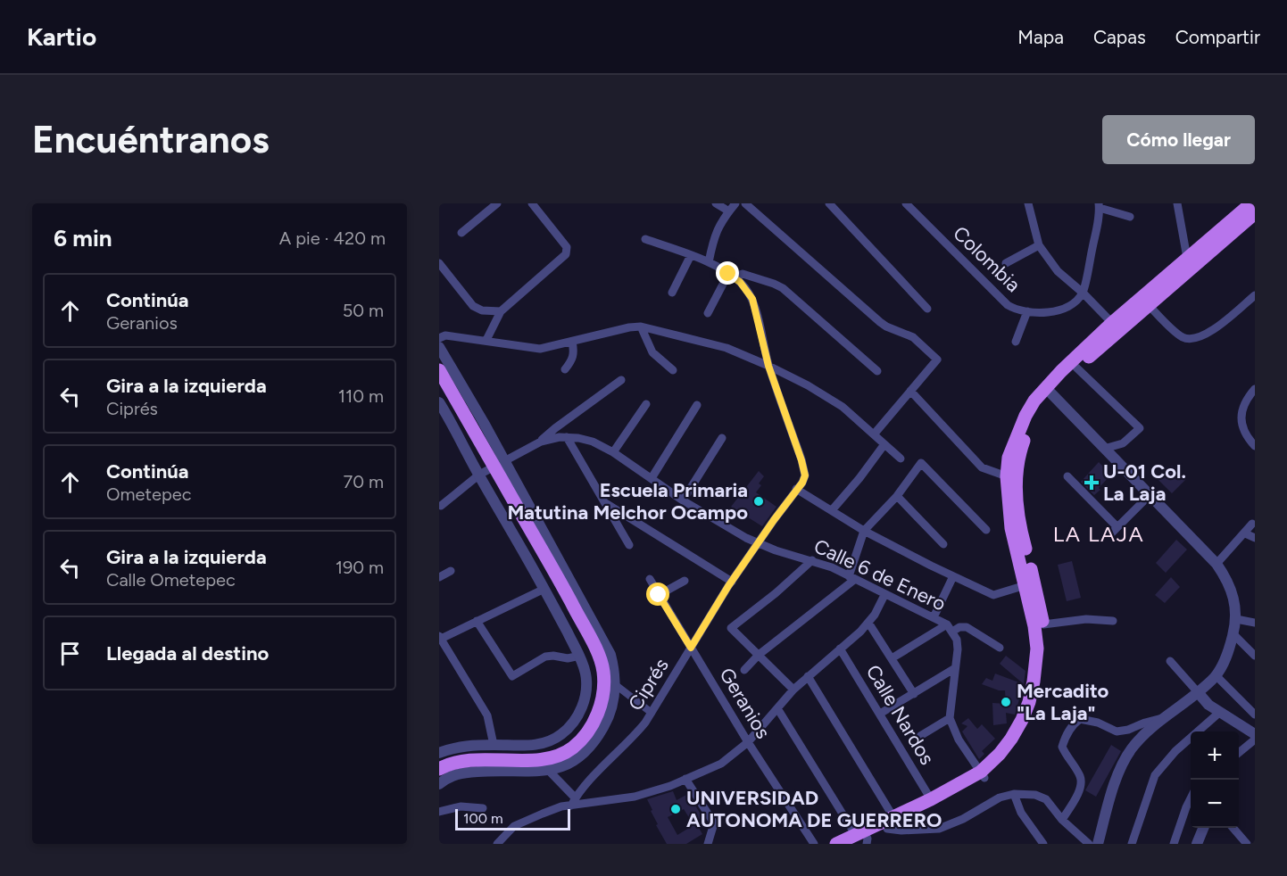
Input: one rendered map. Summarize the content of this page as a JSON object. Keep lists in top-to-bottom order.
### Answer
{
  "streets": {
    "street": [
      "Colombia",
      "Calle 6 de Enero",
      "Ciprés",
      "Geranios",
      "Calle Nardos"
    ]
  },
  "crossings": [
    ["Calle 6 de Enero", "Ciprés"],
    ["Ciprés", "Geranios"]
  ],
  "districts": ["LA LAJA"],
  "places": {
    "health": ["U-01 Col. La Laja"],
    "other": ["Escuela Primaria Matutina Melchor Ocampo", "Mercadito \"La Laja\"", "UNIVERSIDAD AUTONOMA DE GUERRERO"]
  },
  "scale_bar": "100 m",
  "page": {
    "header": "Kartio",
    "nav": ["Mapa", "Capas", "Compartir"],
    "buttons": "Cómo llegar",
    "title": "Encuéntranos",
    "heading": ["6 min", "A pie · 420 m"],
    "list": [
      ["Continúa", "Geranios", "50 m"],
      ["Gira a la izquierda", "Ciprés", "110 m"],
      ["Continúa", "Ometepec", "70 m"],
      ["Gira a la izquierda", "Calle Ometepec", "190 m"],
      "Llegada al destino"
    ],
    "map_buttons": ["+", "−"],
    "scale": "100 m"
  }
}
